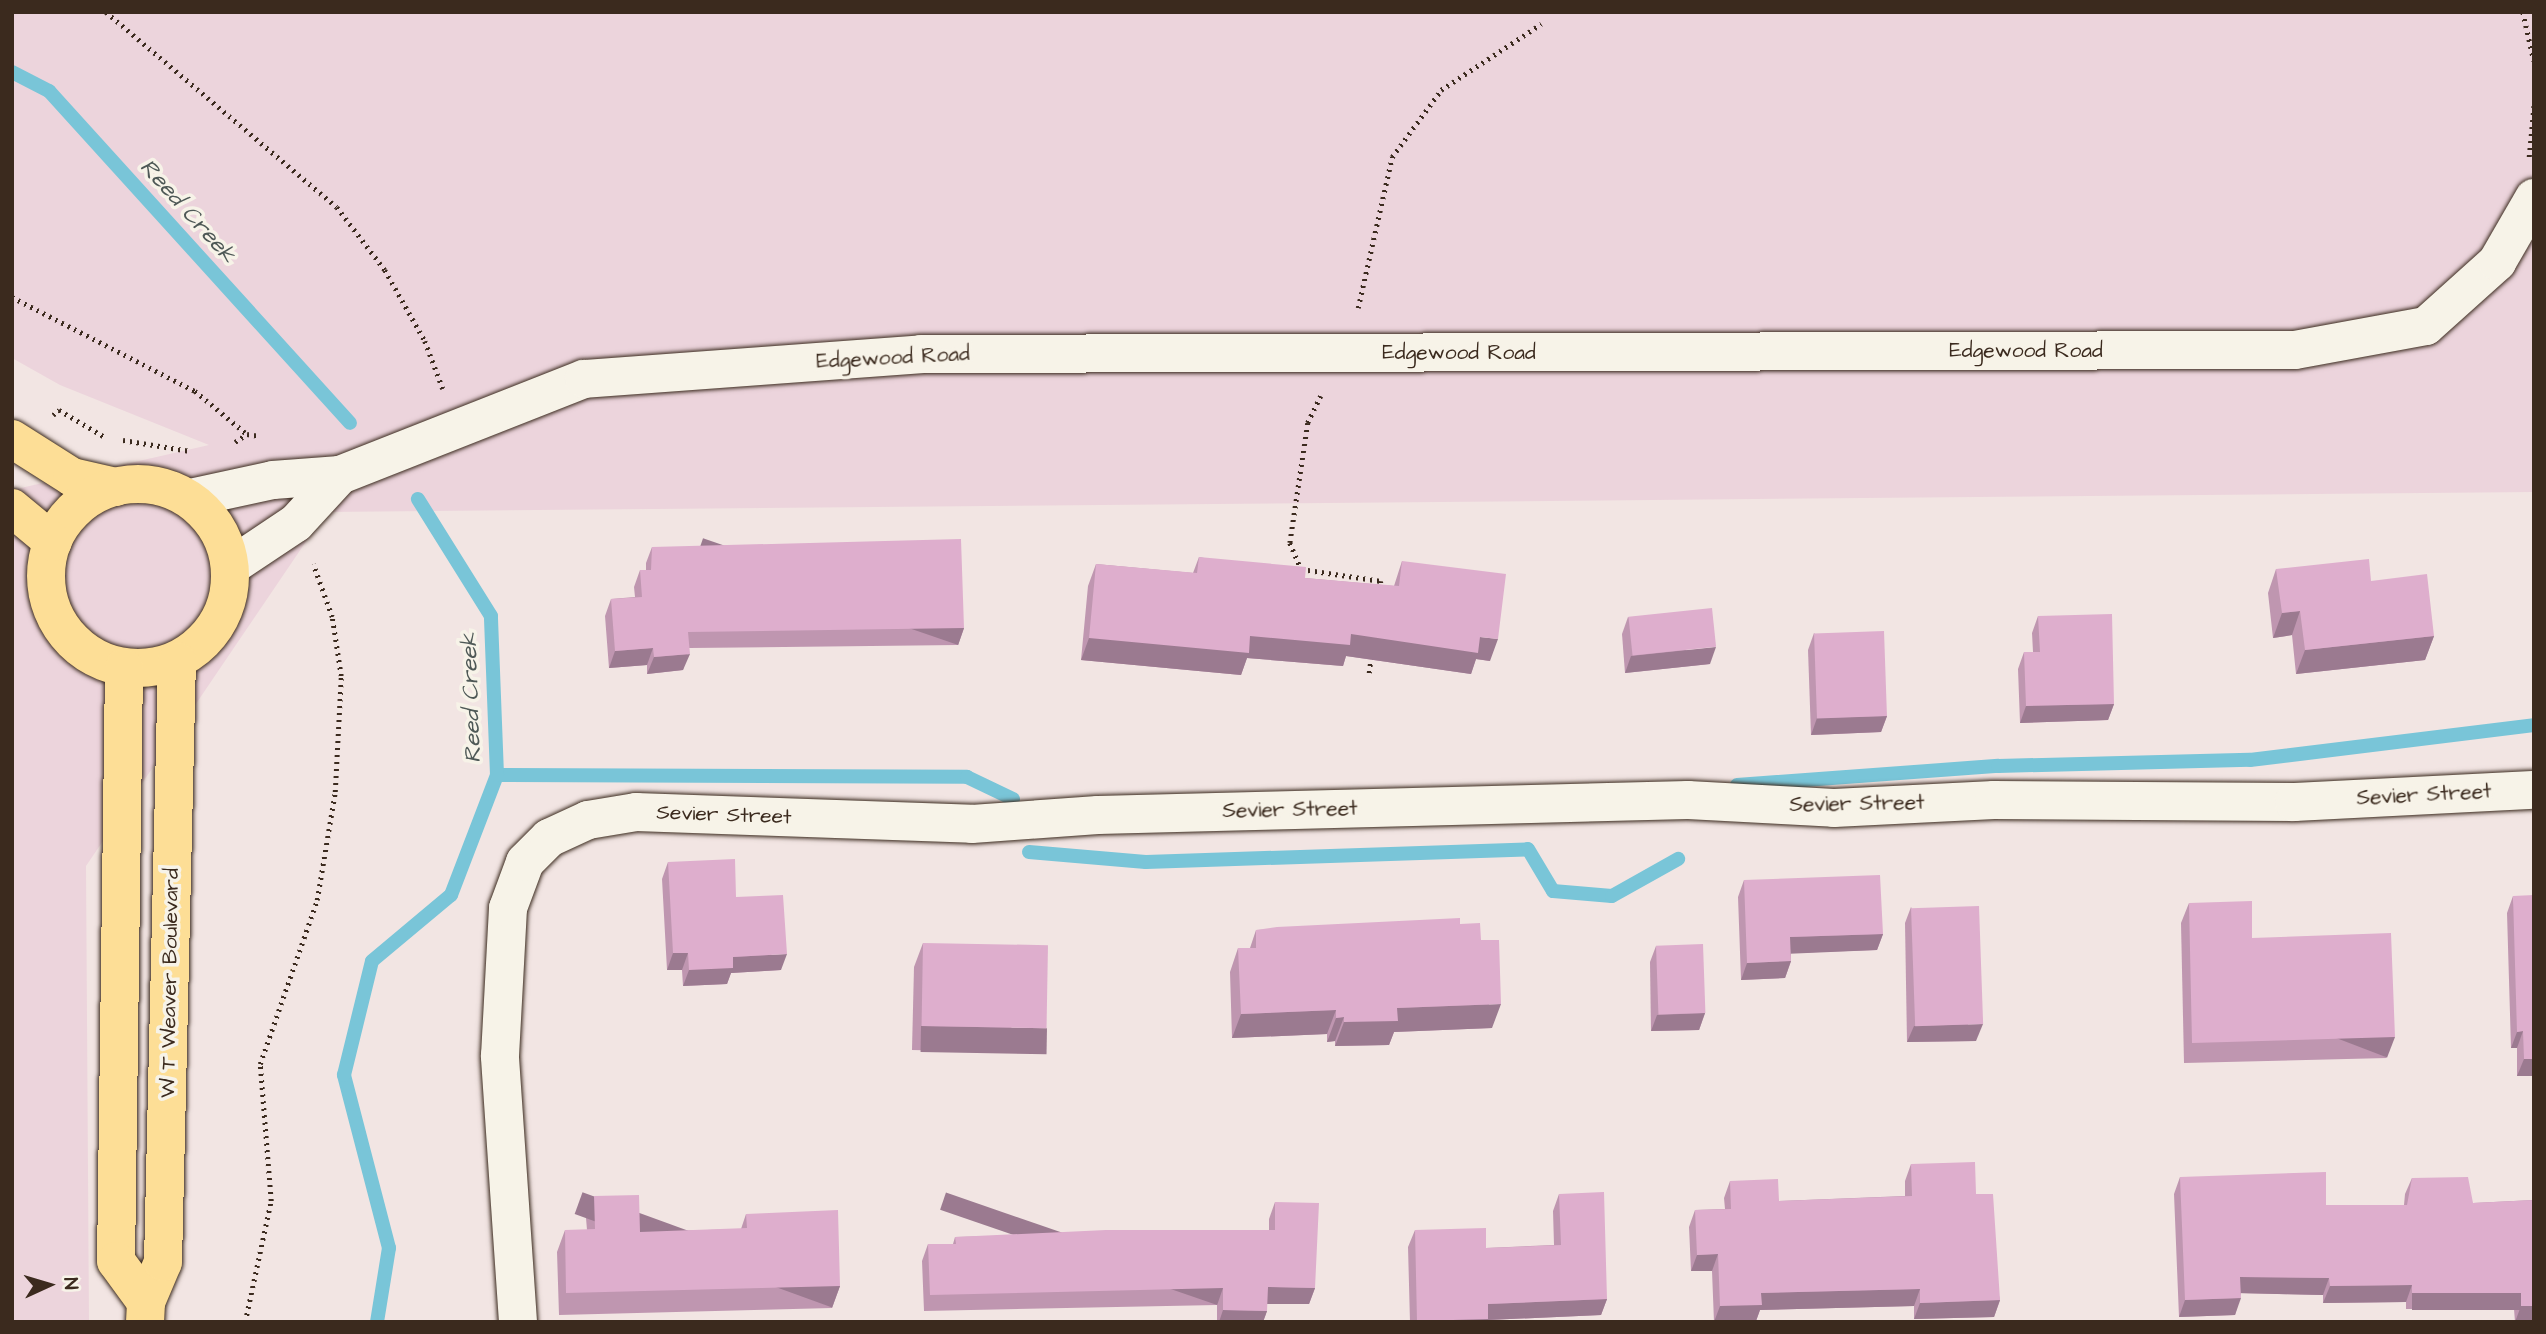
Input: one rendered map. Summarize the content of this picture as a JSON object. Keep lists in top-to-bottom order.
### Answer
{
  "streets": {
    "main road": ["W T Weaver Boulevard"],
    "street": ["Edgewood Road", "Sevier Street"]
  },
  "crossings": [
    ["Edgewood Road", "W T Weaver Boulevard"]
  ],
  "water": ["Reed Creek"],
  "north": "right"
}
